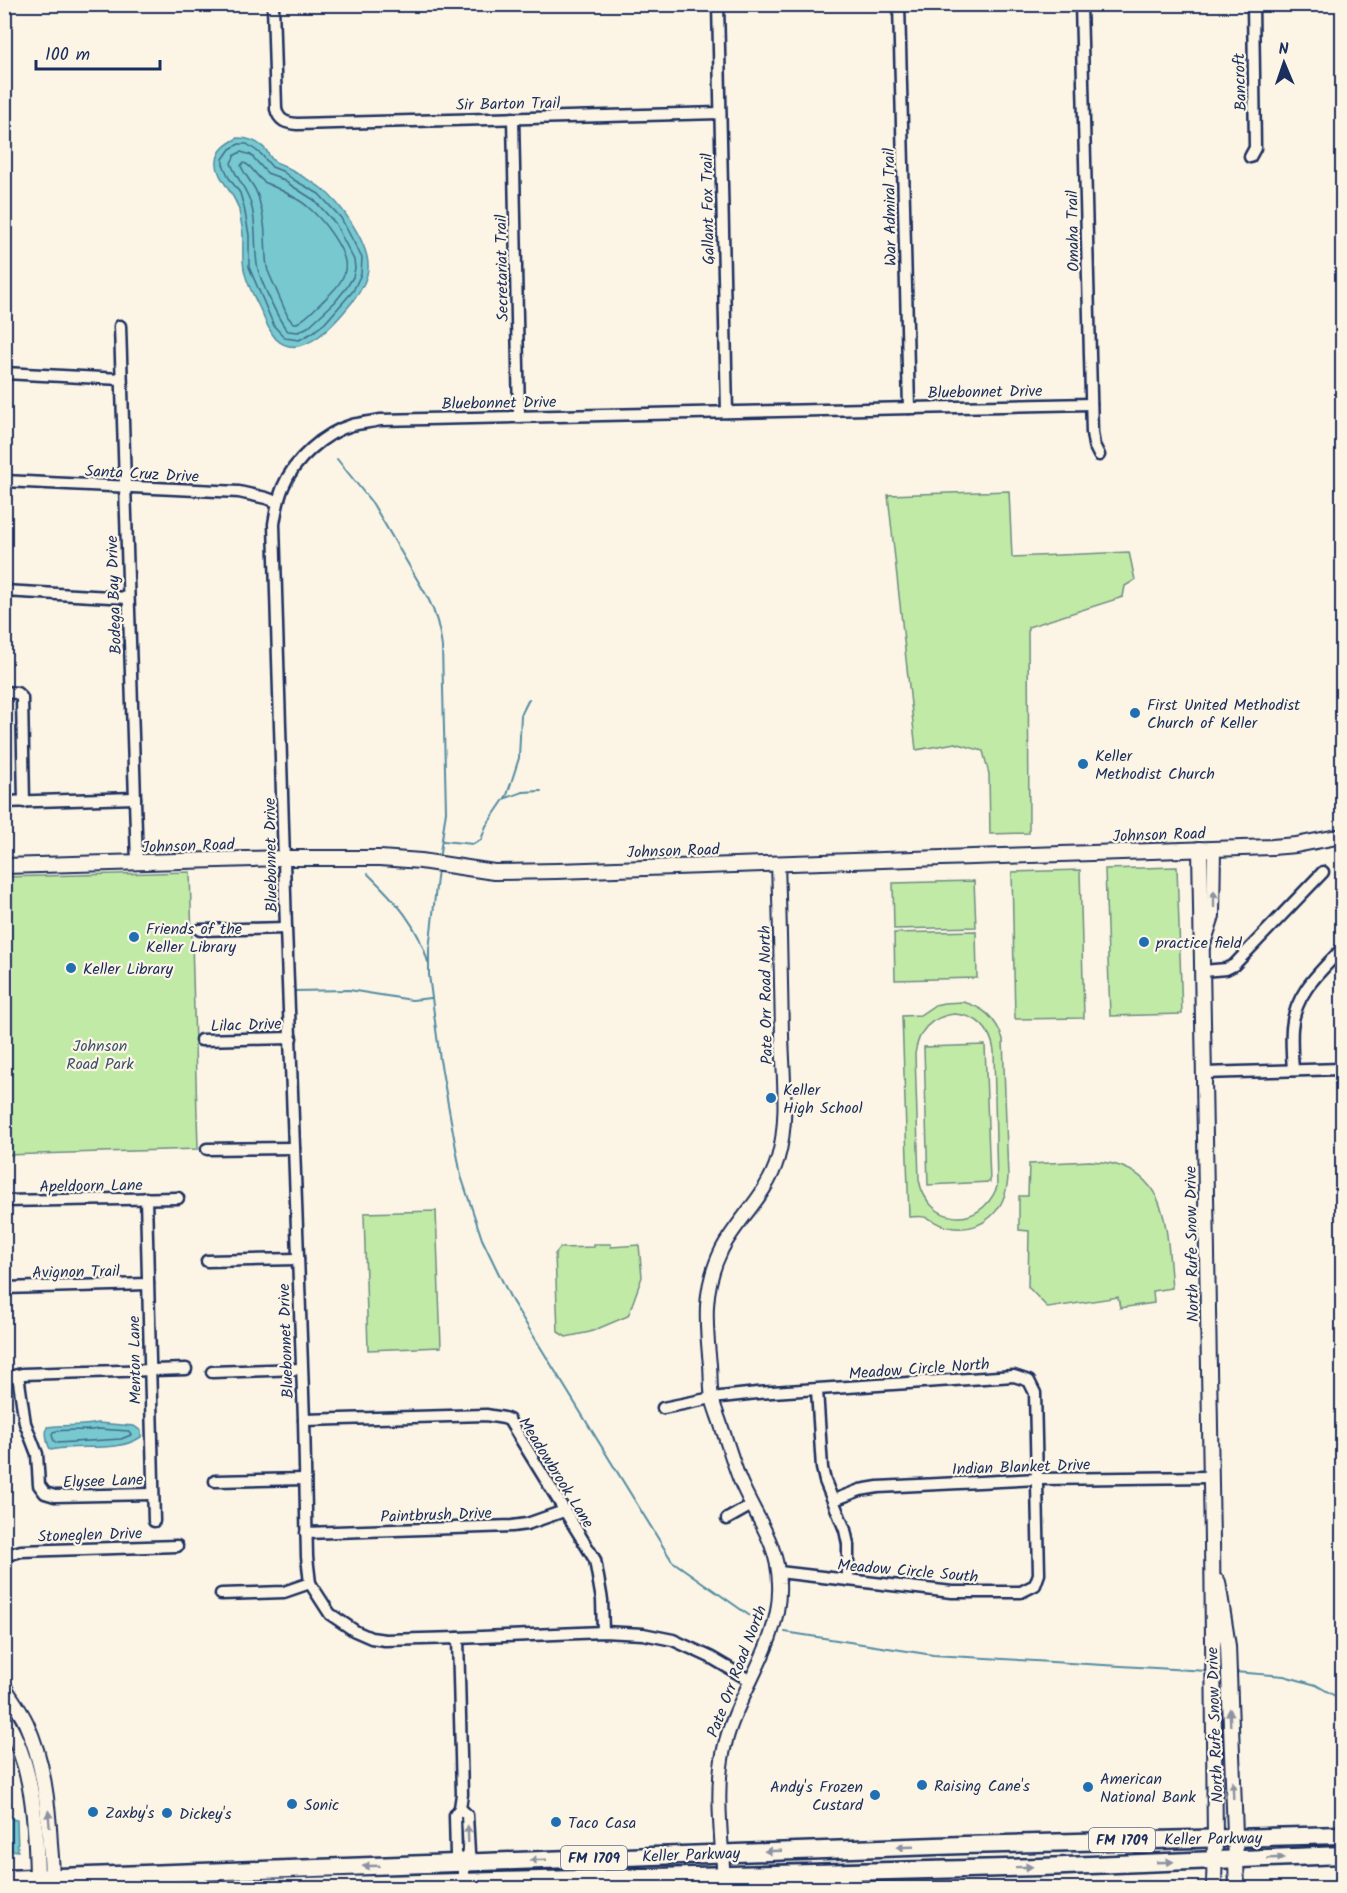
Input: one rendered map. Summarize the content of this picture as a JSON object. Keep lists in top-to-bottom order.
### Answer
{
  "streets": {
    "main road": [
      "Johnson Road",
      "North Rufe Snow Drive",
      "Keller Parkway",
      "FM 1709"
    ],
    "street": [
      "Bancroft",
      "Sir Barton Trail",
      "War Admiral Trail",
      "Gallant Fox Trail",
      "Omaha Trail",
      "Secretariat Trail",
      "Bluebonnet Drive",
      "Santa Cruz Drive",
      "Bodega Bay Drive",
      "Pate Orr Road North",
      "Lilac Drive",
      "Apeldoorn Lane",
      "Avignon Trail",
      "Menton Lane",
      "Meadow Circle North",
      "Indian Blanket Drive",
      "Meadowbrook Lane",
      "Elysee Lane",
      "Paintbrush Drive",
      "Stoneglen Drive",
      "Meadow Circle South"
    ]
  },
  "crossings": [
    ["Sir Barton Trail", "Gallant Fox Trail"],
    ["Sir Barton Trail", "Secretariat Trail"],
    ["War Admiral Trail", "Bluebonnet Drive"],
    ["Gallant Fox Trail", "Bluebonnet Drive"],
    ["Omaha Trail", "Bluebonnet Drive"],
    ["Secretariat Trail", "Bluebonnet Drive"],
    ["Bluebonnet Drive", "Santa Cruz Drive"],
    ["Bluebonnet Drive", "Johnson Road"],
    ["Bluebonnet Drive", "Pate Orr Road North"],
    ["Bluebonnet Drive", "Lilac Drive"],
    ["Bluebonnet Drive", "Meadowbrook Lane"],
    ["Bluebonnet Drive", "Paintbrush Drive"],
    ["Santa Cruz Drive", "Bodega Bay Drive"],
    ["Bodega Bay Drive", "Johnson Road"],
    ["Johnson Road", "Pate Orr Road North"],
    ["Johnson Road", "North Rufe Snow Drive"],
    ["Pate Orr Road North", "Meadow Circle North"],
    ["Pate Orr Road North", "Meadow Circle South"],
    ["Pate Orr Road North", "Keller Parkway"],
    ["Apeldoorn Lane", "Menton Lane"],
    ["North Rufe Snow Drive", "Indian Blanket Drive"],
    ["North Rufe Snow Drive", "Keller Parkway"],
    ["Avignon Trail", "Menton Lane"],
    ["Menton Lane", "Elysee Lane"],
    ["Meadow Circle North", "Indian Blanket Drive"],
    ["Meadow Circle North", "Meadow Circle South"],
    ["Indian Blanket Drive", "Meadow Circle South"],
    ["Meadowbrook Lane", "Paintbrush Drive"]
  ],
  "parks": ["Johnson Road Park"],
  "places": [
    "First United Methodist Church of Keller",
    "Keller Methodist Church",
    "Friends of the Keller Library",
    "practice field",
    "Keller Library",
    "Keller High School",
    "Raising Cane's",
    "American National Bank",
    "Andy's Frozen Custard",
    "Sonic",
    "Zaxby's",
    "Dickey's",
    "Taco Casa"
  ],
  "scale_bar": "100 m",
  "north": "top"
}
